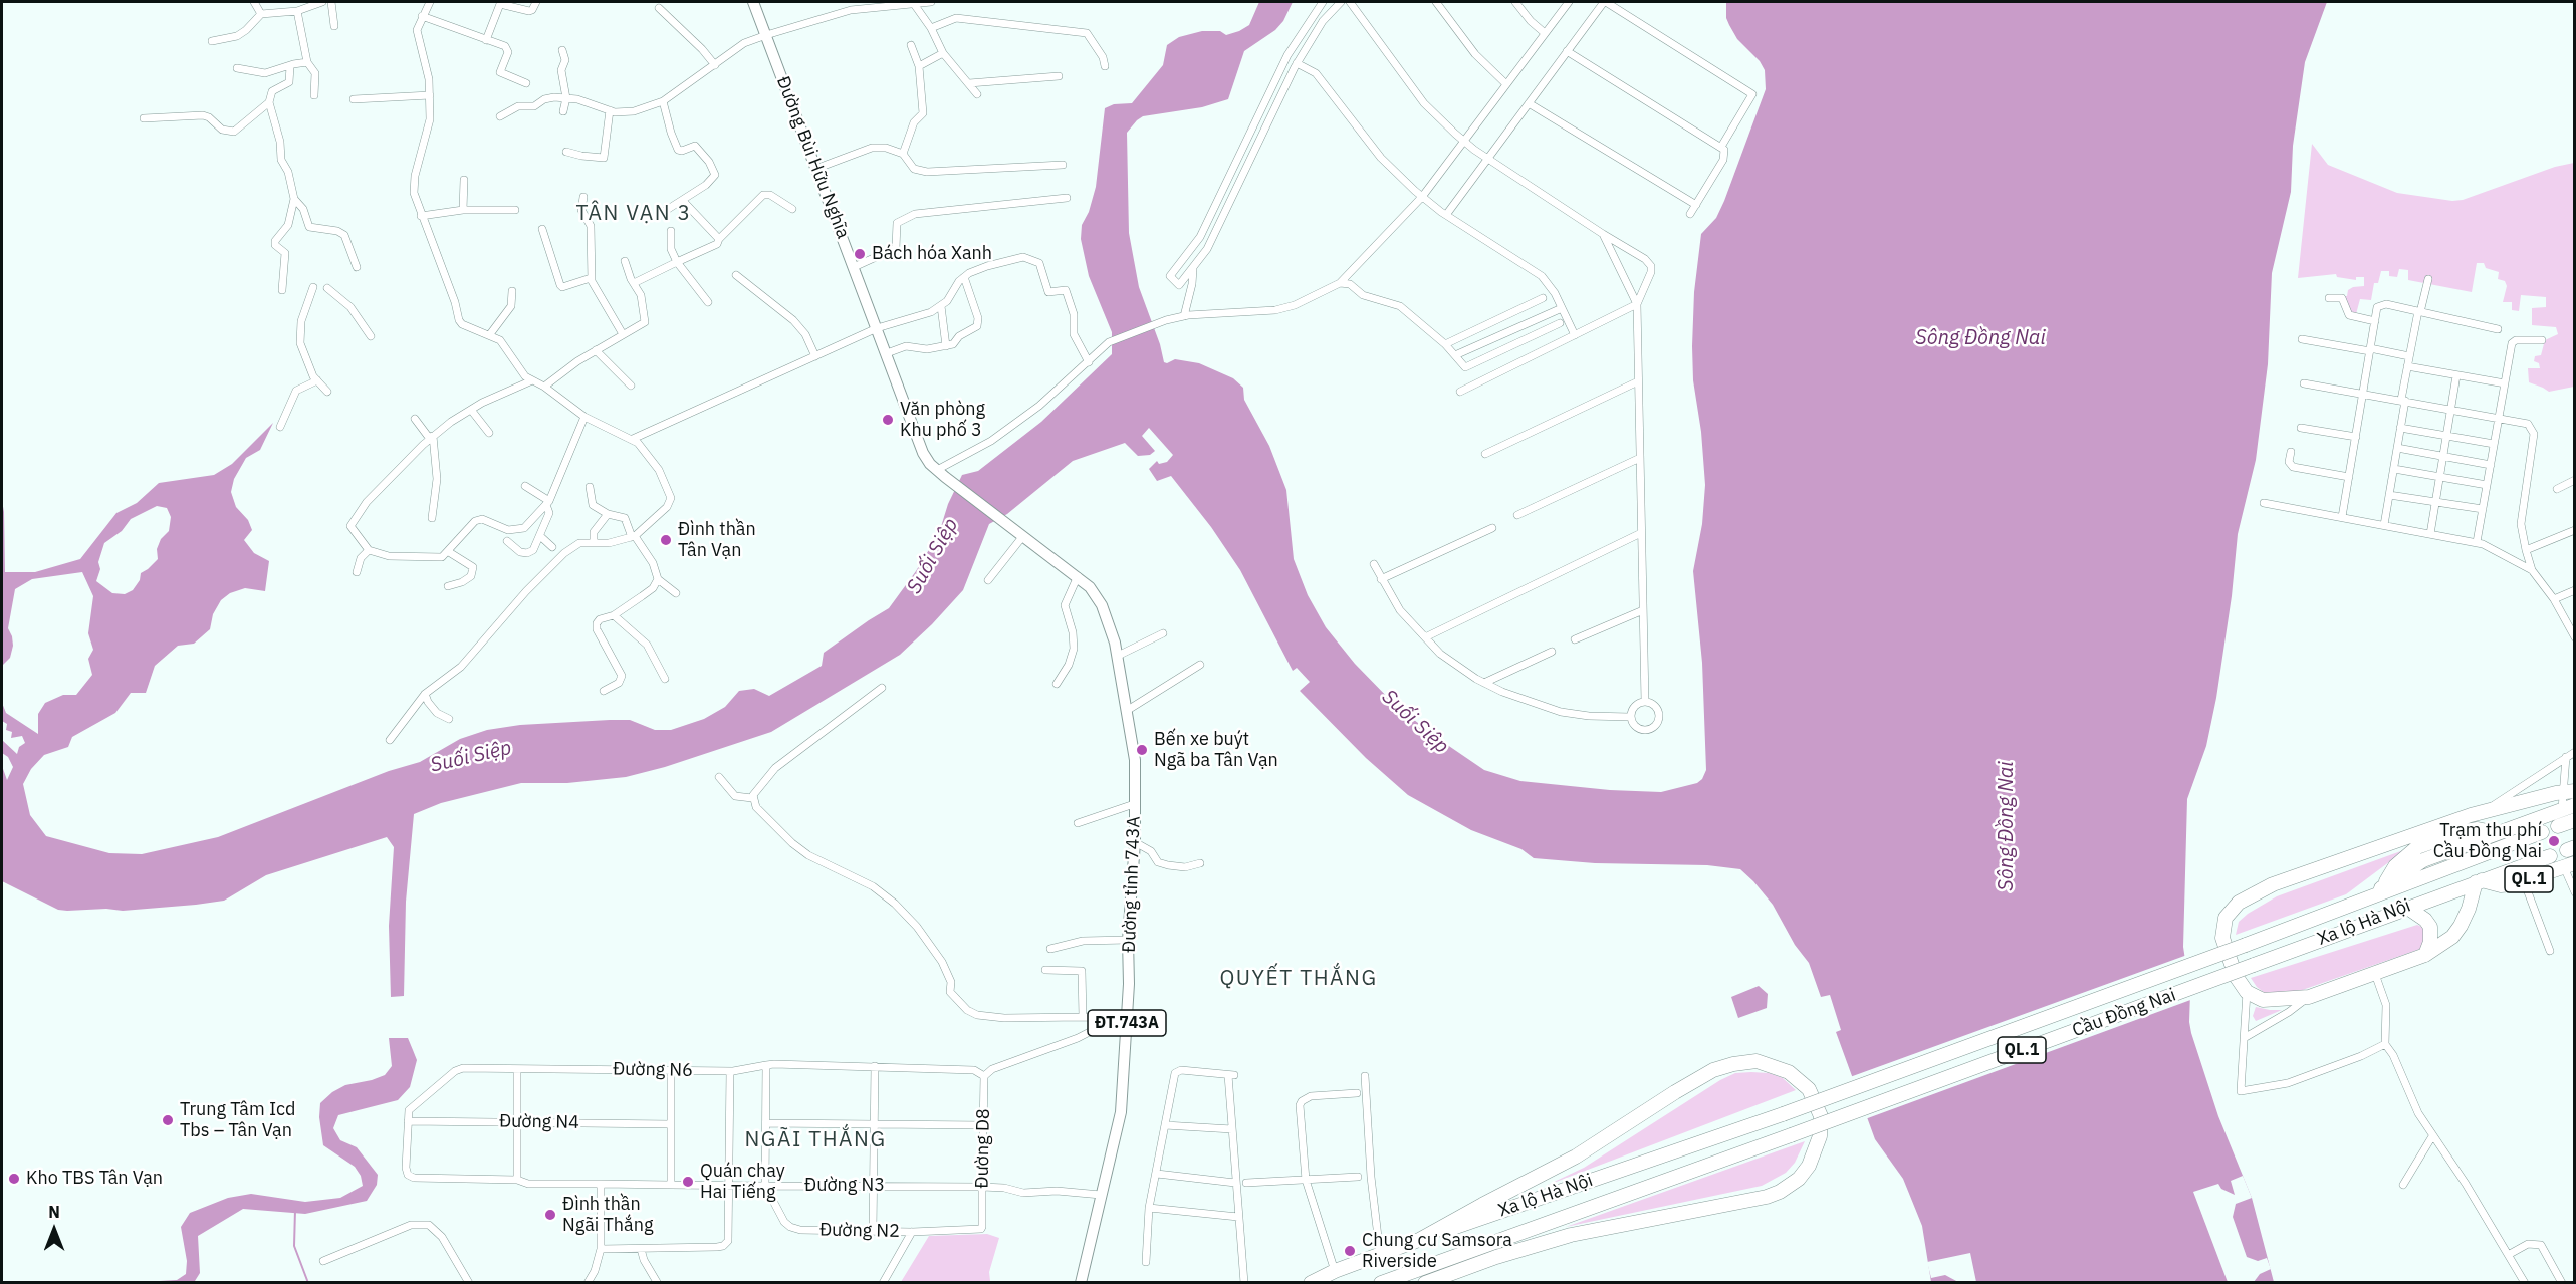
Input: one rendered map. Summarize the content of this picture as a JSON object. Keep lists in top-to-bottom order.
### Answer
{
  "streets": {
    "highway": ["QL.1", "Xa lộ Hà Nội", "Cầu Đồng Nai"],
    "main road": ["Đường Bùi Hữu Nghĩa", "Đường tỉnh 743A", "ĐT.743A"],
    "street": [
      "Đường N6",
      "Đường N4",
      "Đường D8",
      "Đường N3",
      "Đường N2"
    ]
  },
  "crossings": [
    ["Đường Bùi Hữu Nghĩa", "Đường tỉnh 743A"],
    ["Đường tỉnh 743A", "Đường N3"],
    ["Xa lộ Hà Nội", "Cầu Đồng Nai"],
    ["Đường N6", "Đường N4"],
    ["Đường N6", "Đường D8"],
    ["Đường N6", "Đường N3"],
    ["Đường N4", "Đường N3"],
    ["Đường D8", "Đường N3"],
    ["Đường D8", "Đường N2"],
    ["Đường N3", "Đường N2"]
  ],
  "districts": ["TÂN VẠN 3", "QUYẾT THẮNG", "NGÃI THẮNG"],
  "water": ["Sông Đồng Nai", "Suối Siệp"],
  "places": [
    "Bách hóa Xanh",
    "Văn phòng Khu phố 3",
    "Đình thần Tân Vạn",
    "Bến xe buýt Ngã ba Tân Vạn",
    "Trạm thu phí Cầu Đồng Nai",
    "Trung Tâm Icd Tbs – Tân Vạn",
    "Kho TBS Tân Vạn",
    "Quán chay Hai Tiếng",
    "Đình thần Ngãi Thắng",
    "Chung cư Samsora Riverside"
  ],
  "north": "top"
}
